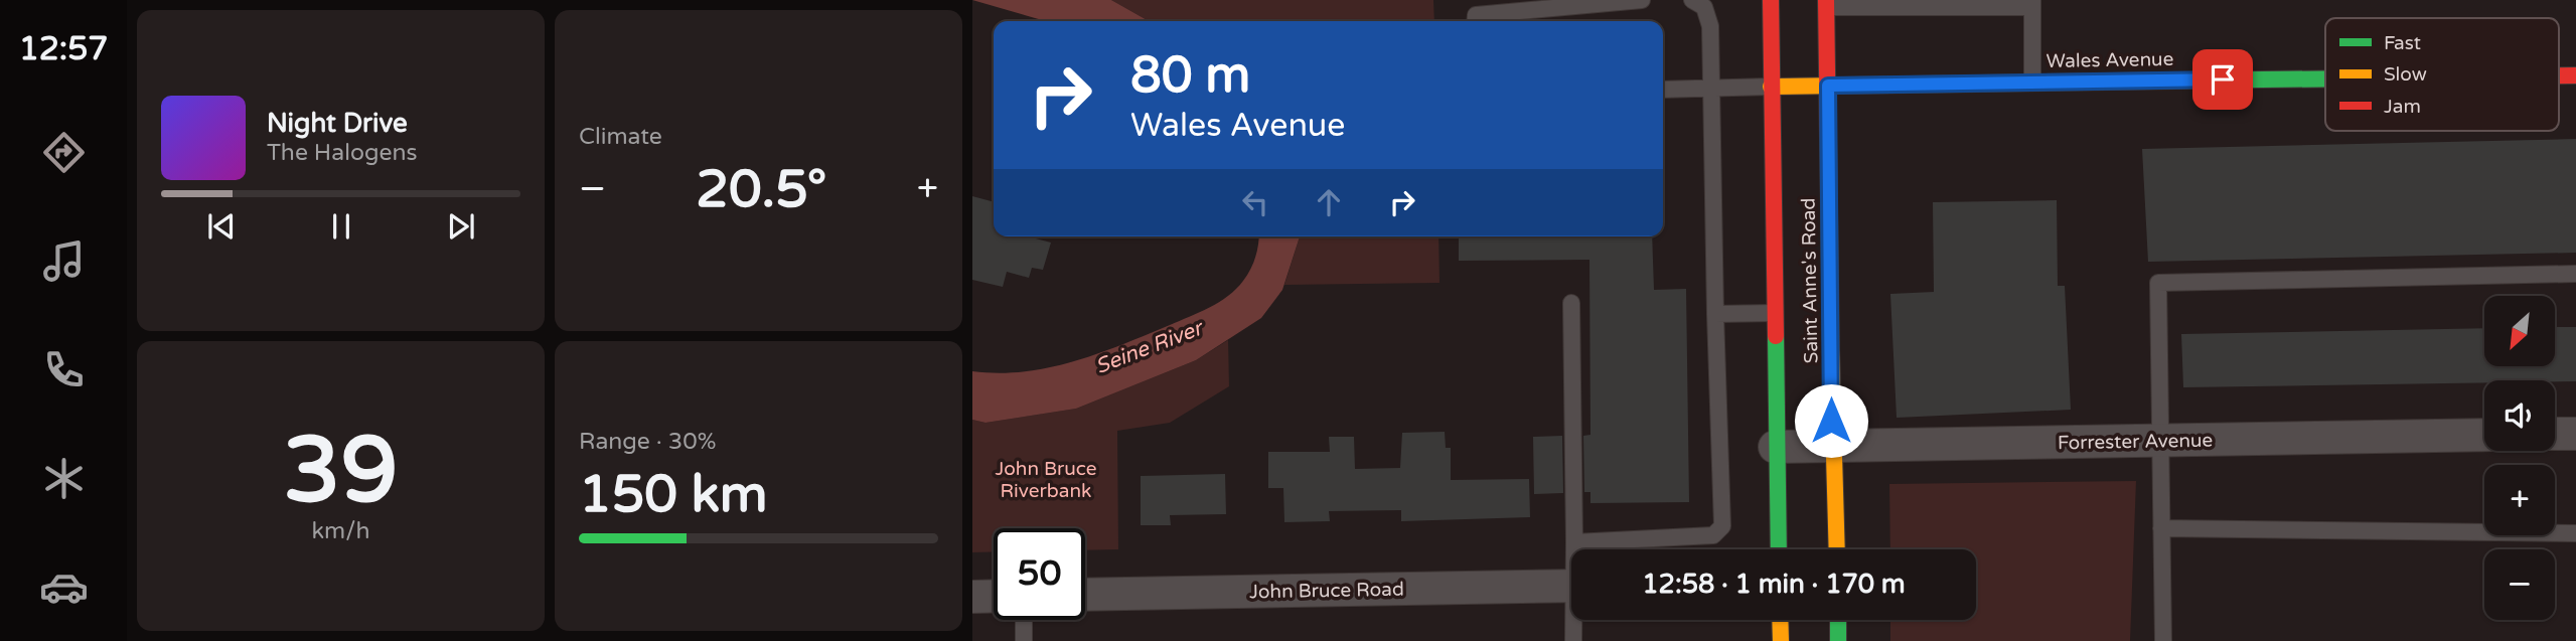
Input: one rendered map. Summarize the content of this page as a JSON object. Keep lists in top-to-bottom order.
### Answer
{
  "streets": {
    "main road": ["Wales Avenue", "Saint Anne's Road"],
    "street": ["Forrester Avenue", "John Bruce Road"]
  },
  "crossings": [
    ["Wales Avenue", "Saint Anne's Road"],
    ["Saint Anne's Road", "Forrester Avenue"]
  ],
  "water": ["Seine River"],
  "parks": ["John Bruce Riverbank"],
  "legend": ["Fast", "Slow", "Jam"],
  "north": "bottom left",
  "page": {
    "tabs": "12:57",
    "tile": [
      "Climate",
      ["39", "km/h"],
      ["Range · 30%", "150 km"]
    ],
    "turn": ["80 m", "Wales Avenue"],
    "song": ["Night Drive", "The Halogens"],
    "heat": ["−", "20.5°", "+"],
    "map_buttons": ["+", "−"],
    "limit": "50",
    "trip": "12:58 · 1 min · 170 m"
  }
}
